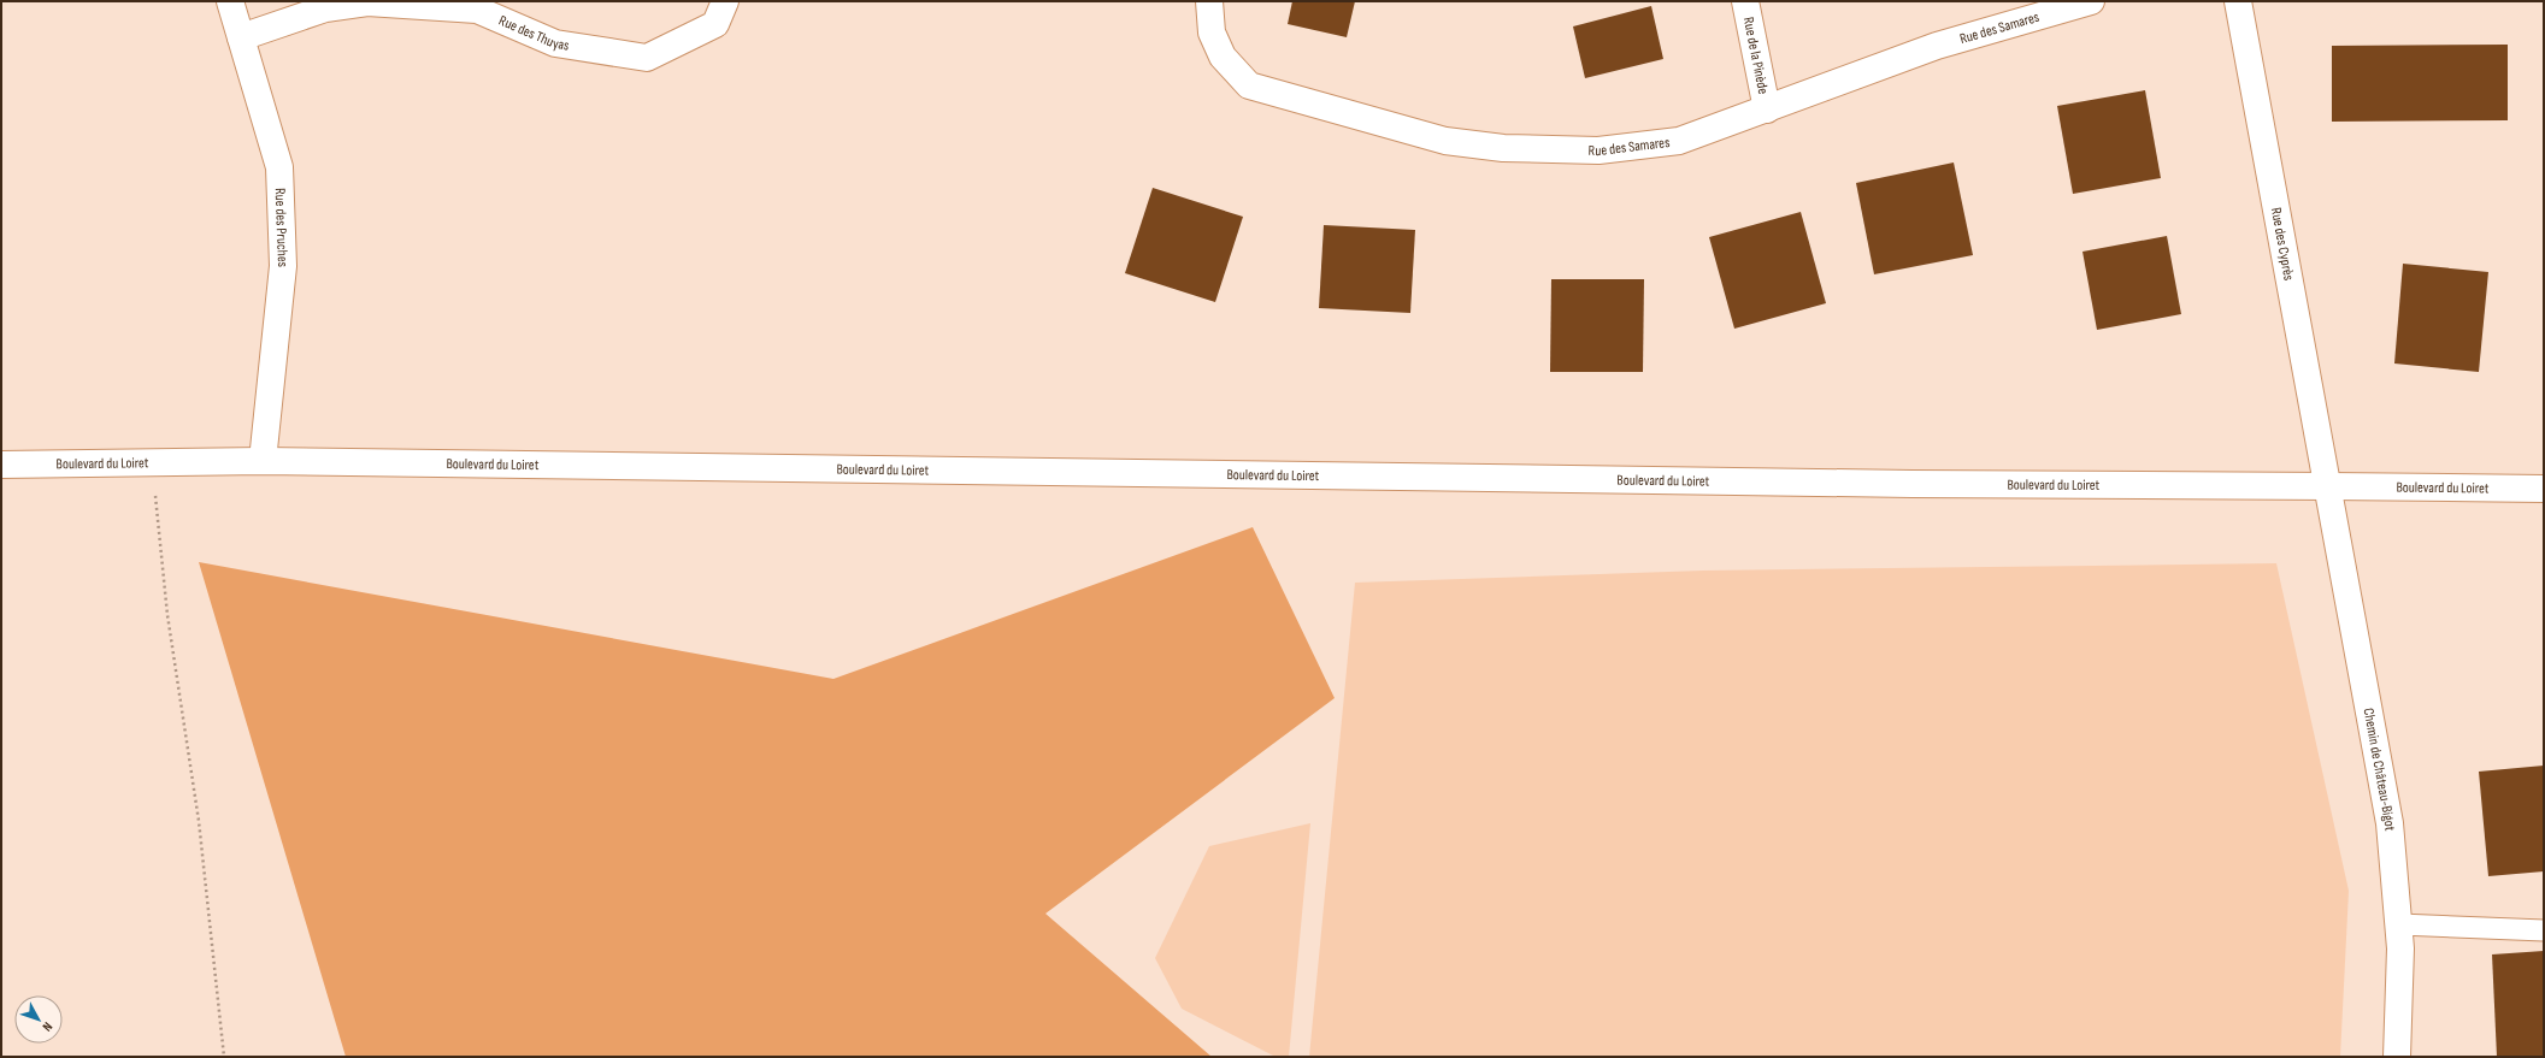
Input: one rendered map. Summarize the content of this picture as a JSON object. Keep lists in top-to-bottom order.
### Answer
{
  "streets": {
    "street": [
      "Rue des Samares",
      "Rue des Thuyas",
      "Rue de la Pinède",
      "Rue des Pruches",
      "Rue des Cyprès",
      "Boulevard du Loiret",
      "Chemin de Château-Bigot"
    ]
  },
  "crossings": [
    ["Rue des Samares", "Rue de la Pinède"],
    ["Rue des Thuyas", "Rue des Pruches"],
    ["Rue des Pruches", "Boulevard du Loiret"],
    ["Rue des Cyprès", "Boulevard du Loiret"],
    ["Rue des Cyprès", "Chemin de Château-Bigot"],
    ["Boulevard du Loiret", "Chemin de Château-Bigot"]
  ],
  "north": "bottom right"
}
